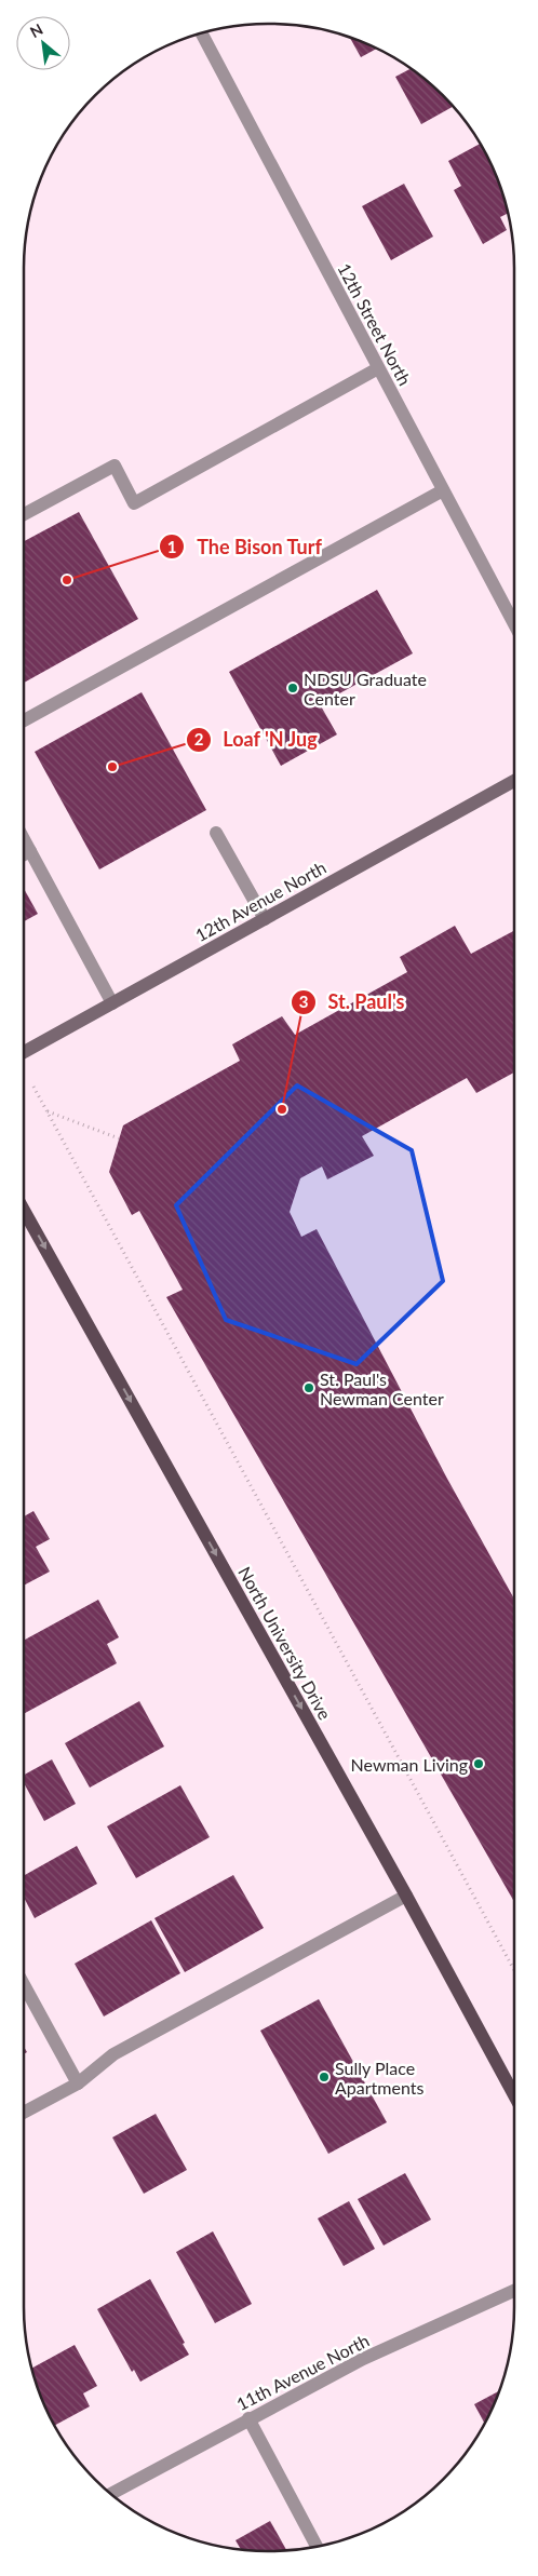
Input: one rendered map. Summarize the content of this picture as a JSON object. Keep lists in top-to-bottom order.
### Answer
{
  "streets": {
    "main road": ["12th Avenue North", "North University Drive"],
    "street": ["12th Street North", "11th Avenue North"]
  },
  "one_way": ["North University Drive"],
  "places": [
    "The Bison Turf",
    "NDSU Graduate Center",
    "Loaf 'N Jug",
    "St. Paul's",
    "St. Paul's Newman Center",
    "Newman Living",
    "Sully Place Apartments"
  ],
  "north": "top left"
}
